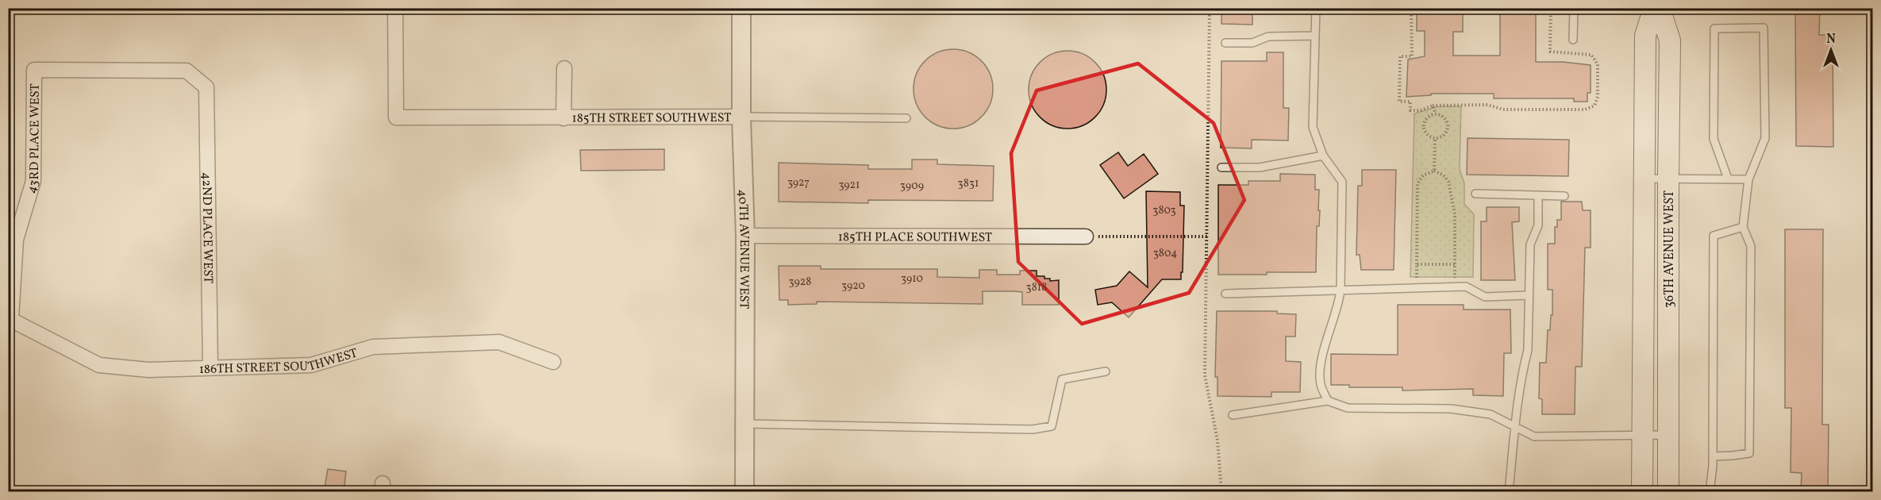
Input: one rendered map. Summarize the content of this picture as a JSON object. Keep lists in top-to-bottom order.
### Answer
{
  "streets": {
    "main road": ["36TH AVENUE WEST"],
    "street": [
      "185TH STREET SOUTHWEST",
      "43RD PLACE WEST",
      "42ND PLACE WEST",
      "185TH PLACE SOUTHWEST",
      "40TH AVENUE WEST",
      "186TH STREET SOUTHWEST"
    ]
  },
  "crossings": [
    ["185TH STREET SOUTHWEST", "40TH AVENUE WEST"],
    ["43RD PLACE WEST", "42ND PLACE WEST"],
    ["43RD PLACE WEST", "186TH STREET SOUTHWEST"],
    ["42ND PLACE WEST", "186TH STREET SOUTHWEST"],
    ["185TH PLACE SOUTHWEST", "40TH AVENUE WEST"]
  ],
  "house_numbers": [
    "3927",
    "3831",
    "3921",
    "3909",
    "3803",
    "3804",
    "3910",
    "3928",
    "3920",
    "3818"
  ],
  "north": "top"
}
